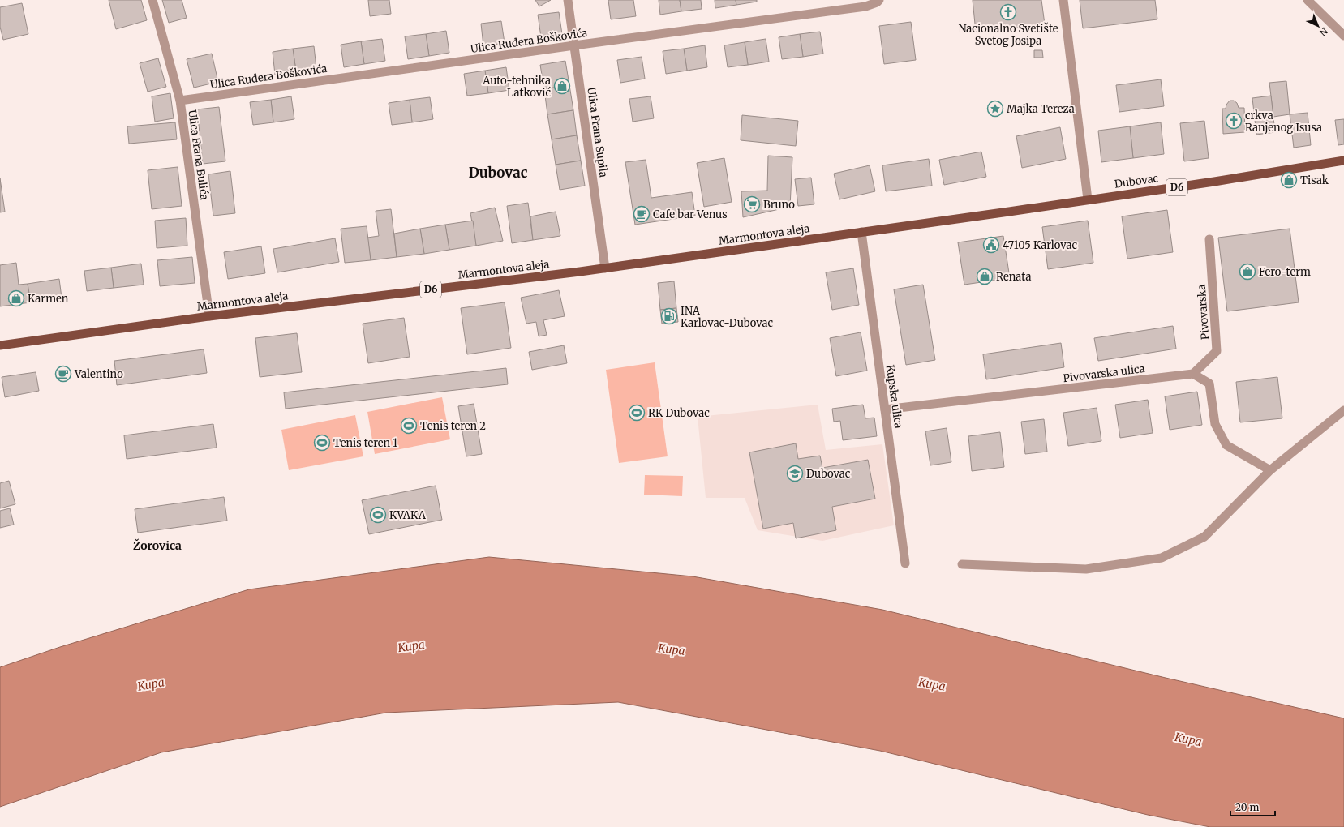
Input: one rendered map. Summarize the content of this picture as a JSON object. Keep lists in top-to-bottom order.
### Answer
{
  "streets": {
    "main road": ["Dubovac", "D6", "Marmontova aleja"],
    "street": [
      "Ulica Ruđera Boškovića",
      "Ulica Frana Supila",
      "Ulica Frana Bulića",
      "Pivovarska",
      "Pivovarska ulica",
      "Kupska ulica"
    ]
  },
  "crossings": [
    ["Ulica Ruđera Boškovića", "Ulica Frana Supila"],
    ["Ulica Ruđera Boškovića", "Ulica Frana Bulića"],
    ["Ulica Frana Supila", "Marmontova aleja"],
    ["Ulica Frana Bulića", "Marmontova aleja"],
    ["Dubovac", "Marmontova aleja"],
    ["Marmontova aleja", "Kupska ulica"],
    ["Pivovarska", "Pivovarska ulica"],
    ["Pivovarska ulica", "Kupska ulica"]
  ],
  "districts": ["Dubovac", "Žorovica"],
  "water": ["Kupa"],
  "places": {
    "church": ["Nacionalno Svetište Svetog Josipa", "crkva Ranjenog Isusa"],
    "shop": [
      "Auto-tehnika Latković",
      "Tisak",
      "Fero-term",
      "Renata",
      "Karmen"
    ],
    "place": ["Majka Tereza"],
    "supermarket": ["Bruno"],
    "cafe": ["Cafe bar Venus", "Valentino"],
    "public building": ["47105 Karlovac"],
    "fuel station": ["INA Karlovac-Dubovac"],
    "sports": [
      "RK Dubovac",
      "Tenis teren 2",
      "Tenis teren 1",
      "KVAKA"
    ],
    "school or university": ["Dubovac"]
  },
  "scale_bar": "20 m",
  "north": "bottom right"
}
